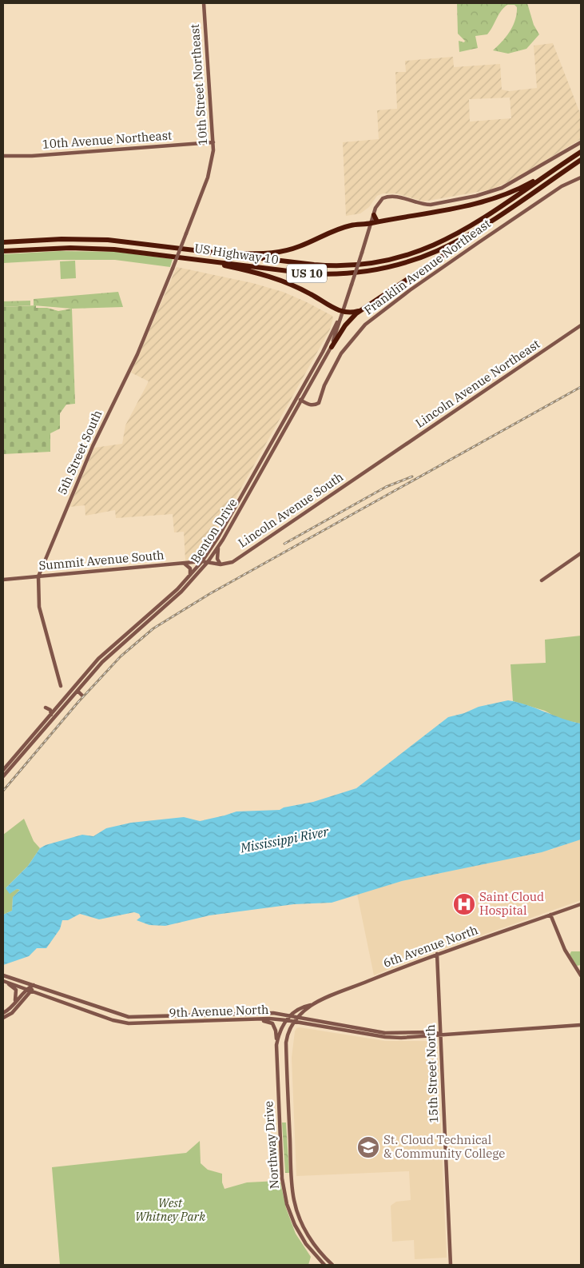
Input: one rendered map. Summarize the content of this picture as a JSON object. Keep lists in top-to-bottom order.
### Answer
{
  "streets": {
    "highway": ["US Highway 10", "US 10"],
    "street": [
      "10th Street Northeast",
      "10th Avenue Northeast",
      "Franklin Avenue Northeast",
      "Lincoln Avenue Northeast",
      "5th Street South",
      "Lincoln Avenue South",
      "Benton Drive",
      "Summit Avenue South",
      "6th Avenue North",
      "9th Avenue North",
      "15th Street North",
      "Northway Drive"
    ]
  },
  "crossings": [
    ["10th Street Northeast", "10th Avenue Northeast"],
    ["10th Street Northeast", "5th Street South"],
    ["Franklin Avenue Northeast", "Benton Drive"],
    ["Lincoln Avenue Northeast", "Lincoln Avenue South"],
    ["5th Street South", "Summit Avenue South"],
    ["Benton Drive", "Summit Avenue South"],
    ["6th Avenue North", "9th Avenue North"],
    ["6th Avenue North", "15th Street North"],
    ["6th Avenue North", "Northway Drive"],
    ["9th Avenue North", "15th Street North"],
    ["9th Avenue North", "Northway Drive"]
  ],
  "water": ["Mississippi River"],
  "parks": ["West Whitney Park"],
  "places": {
    "hospital": ["Saint Cloud Hospital"],
    "school or university": ["St. Cloud Technical & Community College"]
  }
}
